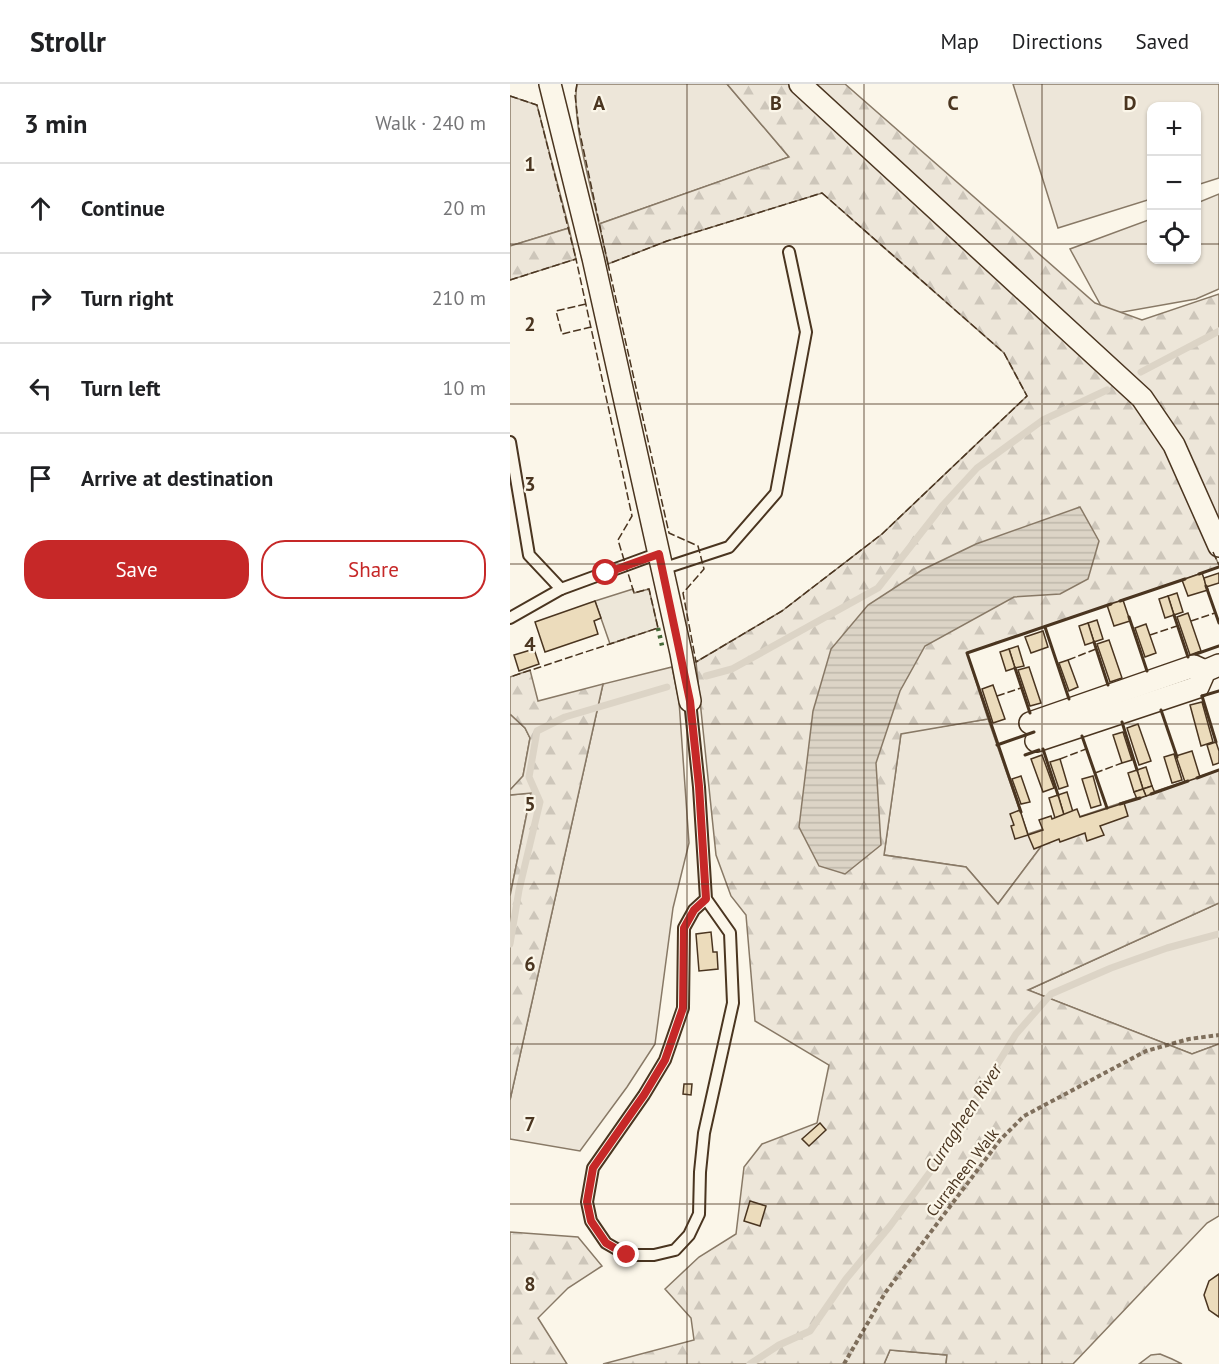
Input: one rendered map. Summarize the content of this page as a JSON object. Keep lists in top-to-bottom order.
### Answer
{
  "streets": {
    "path": ["Curraheen Walk"]
  },
  "water": ["Curragheen River"],
  "page": {
    "header": "Strollr",
    "nav": ["Map", "Directions", "Saved"],
    "heading": ["3 min", "Walk · 240 m"],
    "map_buttons": ["+", "−"],
    "list": [
      ["Continue", "20 m"],
      ["Turn right", "210 m"],
      ["Turn left", "10 m"],
      "Arrive at destination"
    ],
    "buttons": ["Save", "Share"]
  },
  "grid": {
    "columns": [
      "A",
      "B",
      "C",
      "D"
    ],
    "rows": [
      "1",
      "2",
      "3",
      "4",
      "5",
      "6",
      "7",
      "8"
    ]
  }
}
